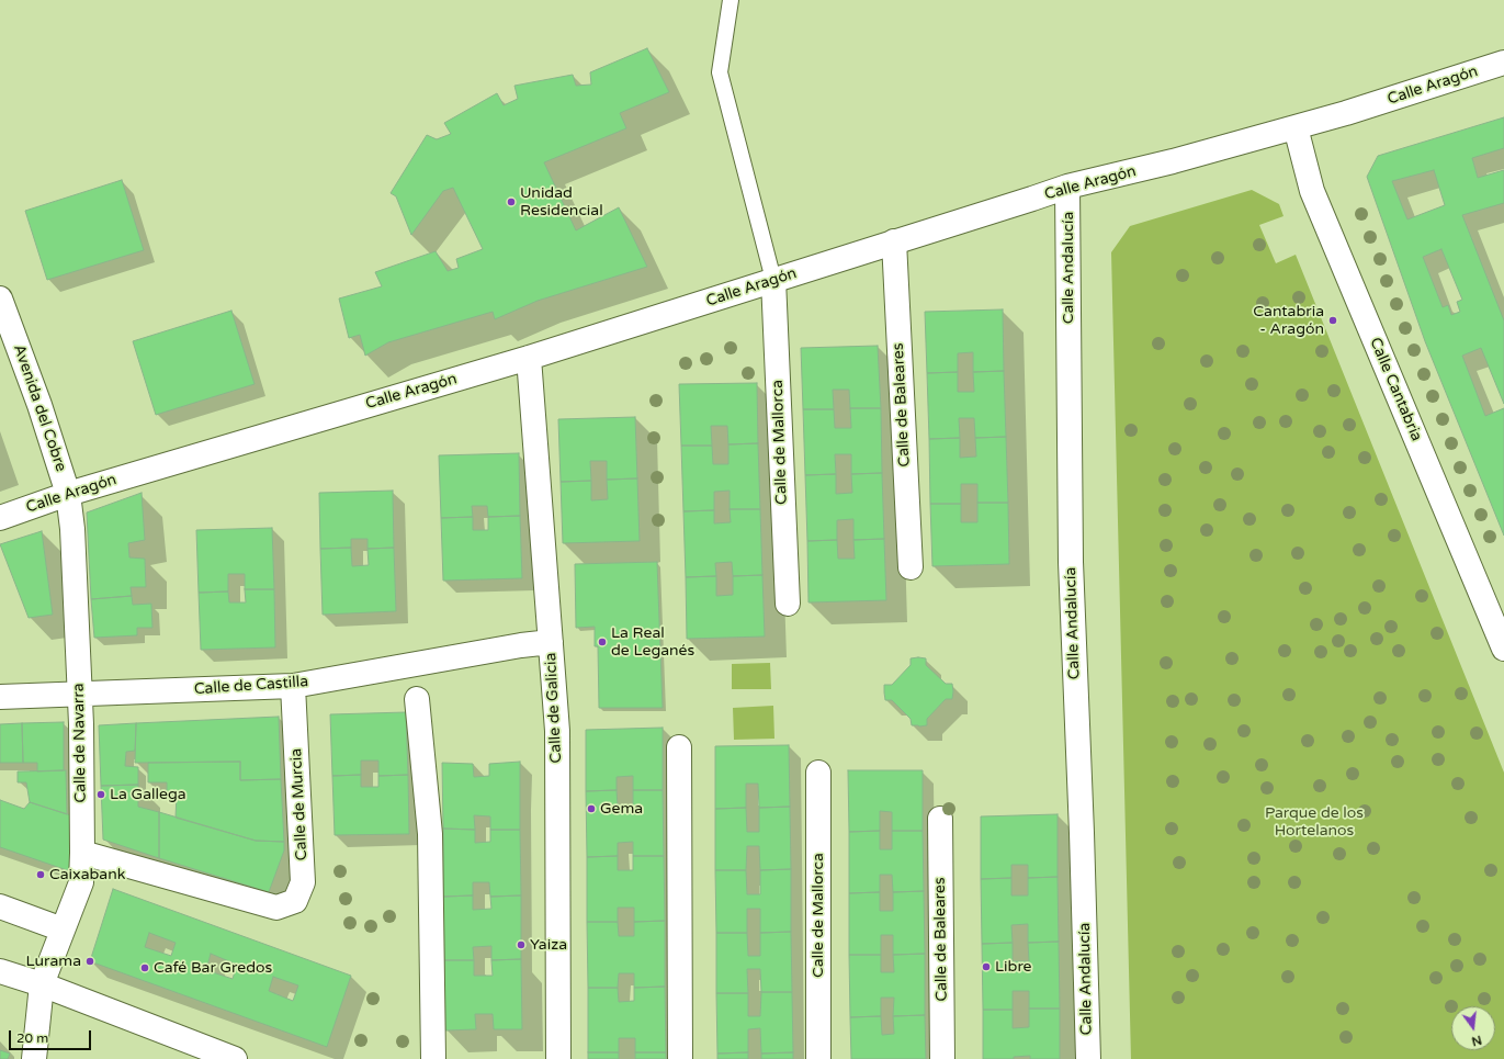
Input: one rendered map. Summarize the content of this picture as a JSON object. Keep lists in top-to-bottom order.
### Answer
{
  "streets": {
    "street": [
      "Calle Aragón",
      "Calle Andalucía",
      "Calle Cantabria",
      "Calle de Baleares",
      "Avenida del Cobre",
      "Calle de Mallorca",
      "Calle de Castilla",
      "Calle de Galicia",
      "Calle de Navarra",
      "Calle de Murcia"
    ]
  },
  "crossings": [
    ["Calle Aragón", "Calle Andalucía"],
    ["Calle Aragón", "Calle Cantabria"],
    ["Calle Aragón", "Calle de Baleares"],
    ["Calle Aragón", "Avenida del Cobre"],
    ["Calle Aragón", "Calle de Mallorca"],
    ["Calle Aragón", "Calle de Galicia"],
    ["Calle Aragón", "Calle de Navarra"],
    ["Avenida del Cobre", "Calle de Navarra"],
    ["Calle de Castilla", "Calle de Galicia"],
    ["Calle de Castilla", "Calle de Navarra"],
    ["Calle de Castilla", "Calle de Murcia"],
    ["Calle de Navarra", "Calle de Murcia"]
  ],
  "parks": ["Parque de los Hortelanos"],
  "places": [
    "Unidad Residencial",
    "Cantabria - Aragón",
    "La Real de Leganés",
    "La Gallega",
    "Gema",
    "Caixabank",
    "Yaiza",
    "Lurama",
    "Libre",
    "Café Bar Gredos"
  ],
  "scale_bar": "20 m",
  "north": "bottom"
}
